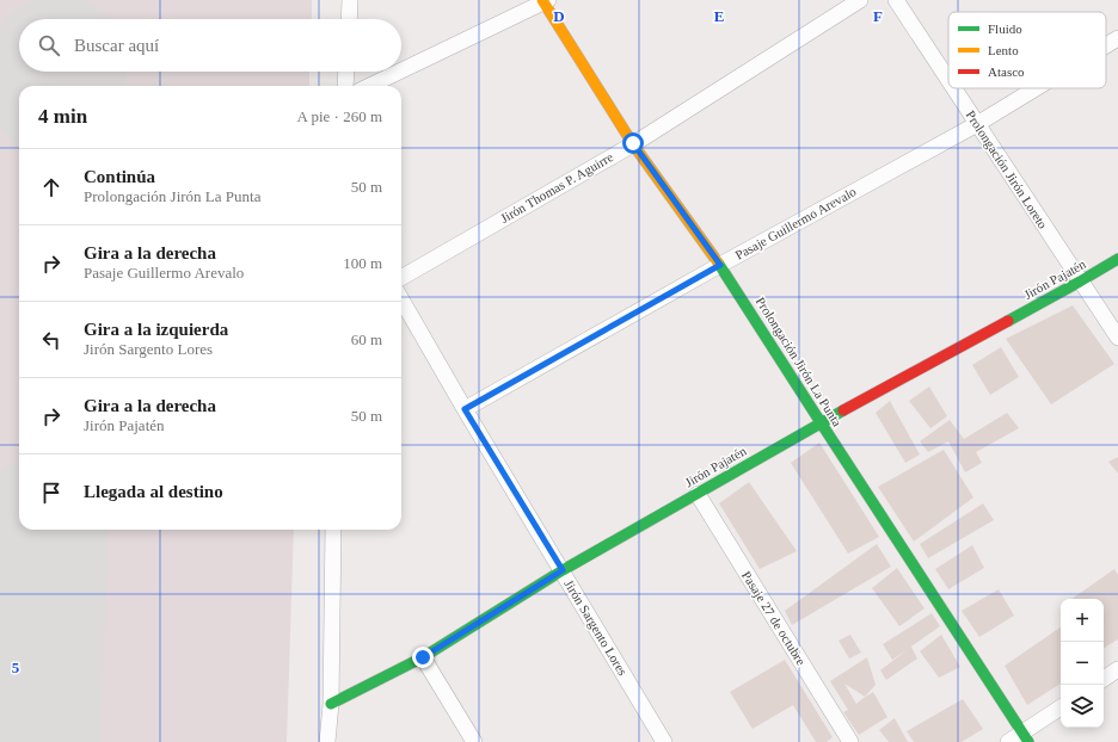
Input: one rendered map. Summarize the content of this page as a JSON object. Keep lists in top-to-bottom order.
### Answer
{
  "streets": {
    "street": [
      "Prolongación Jirón Loreto",
      "Jirón Thomas P. Aguirre",
      "Pasaje Guillermo Arevalo",
      "Jirón Pajatén",
      "Prolongación Jirón La Punta",
      "Pasaje 27 de octubre",
      "Jirón Sargento Lores"
    ]
  },
  "crossings": [
    ["Prolongación Jirón Loreto", "Pasaje Guillermo Arevalo"],
    ["Prolongación Jirón Loreto", "Jirón Pajatén"],
    ["Jirón Thomas P. Aguirre", "Prolongación Jirón La Punta"],
    ["Pasaje Guillermo Arevalo", "Prolongación Jirón La Punta"],
    ["Pasaje Guillermo Arevalo", "Jirón Sargento Lores"],
    ["Jirón Pajatén", "Prolongación Jirón La Punta"],
    ["Jirón Pajatén", "Pasaje 27 de octubre"],
    ["Jirón Pajatén", "Jirón Sargento Lores"]
  ],
  "legend": ["Fluido", "Lento", "Atasco"],
  "page": {
    "search": "Buscar aquí",
    "heading": ["4 min", "A pie · 260 m"],
    "list": [
      ["Continúa", "Prolongación Jirón La Punta", "50 m"],
      ["Gira a la derecha", "Pasaje Guillermo Arevalo", "100 m"],
      ["Gira a la izquierda", "Jirón Sargento Lores", "60 m"],
      ["Gira a la derecha", "Jirón Pajatén", "50 m"],
      "Llegada al destino"
    ],
    "map_buttons": ["+", "−"]
  },
  "grid": {
    "columns": ["D", "E", "F"],
    "rows": ["5"]
  }
}
